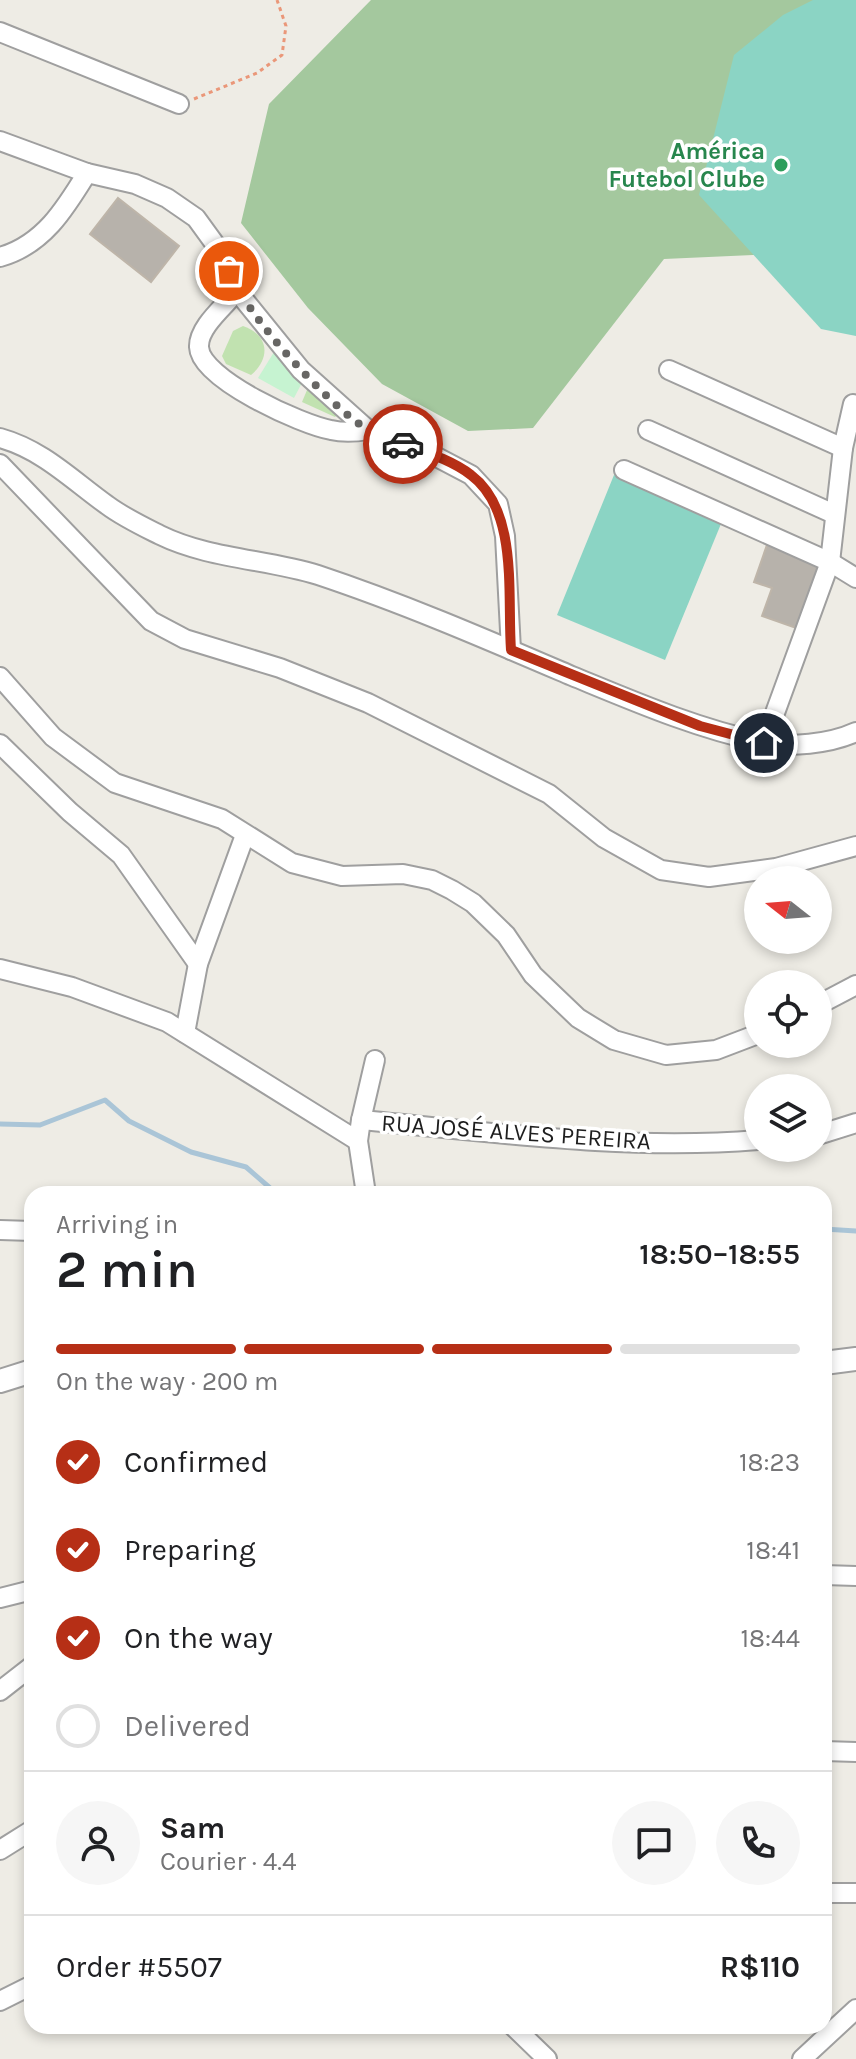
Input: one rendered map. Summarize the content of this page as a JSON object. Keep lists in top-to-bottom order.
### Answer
{
  "streets": {
    "street": ["RUA JOSÉ ALVES PEREIRA"]
  },
  "places": ["América Futebol Clube"],
  "north": "left",
  "page": {
    "heading": ["2 min", "Arriving in", "18:50–18:55"],
    "panel": [
      "Sam",
      "Courier · 4.4",
      "Order #5507",
      "R$110"
    ],
    "bar": "On the way · 200 m",
    "list": [
      ["Confirmed", "18:23"],
      ["Preparing", "18:41"],
      ["On the way", "18:44"],
      "Delivered"
    ]
  }
}
